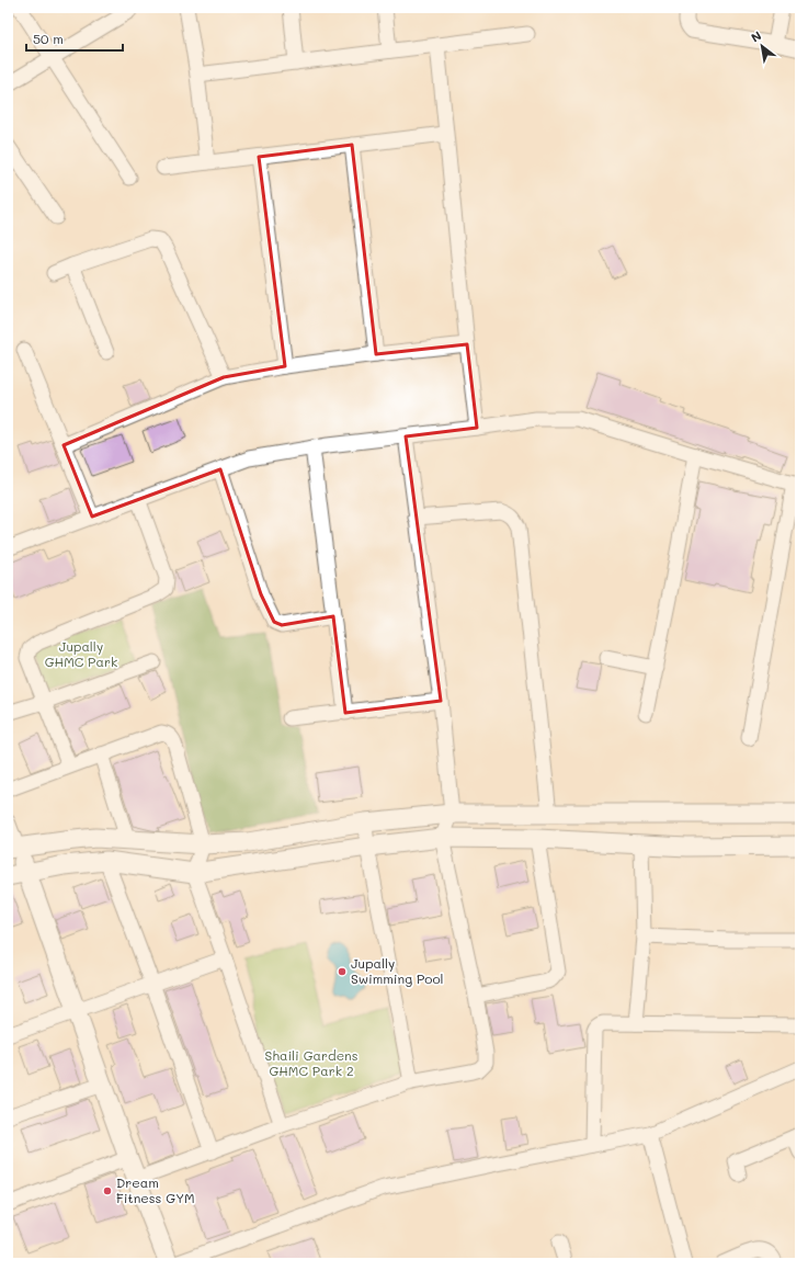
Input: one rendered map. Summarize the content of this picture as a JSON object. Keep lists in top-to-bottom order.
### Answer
{
  "parks": ["Jupally GHMC Park", "Shaili Gardens GHMC Park 2"],
  "places": ["Jupally Swimming Pool", "Dream Fitness GYM"],
  "scale_bar": "50 m",
  "north": "top left"
}
